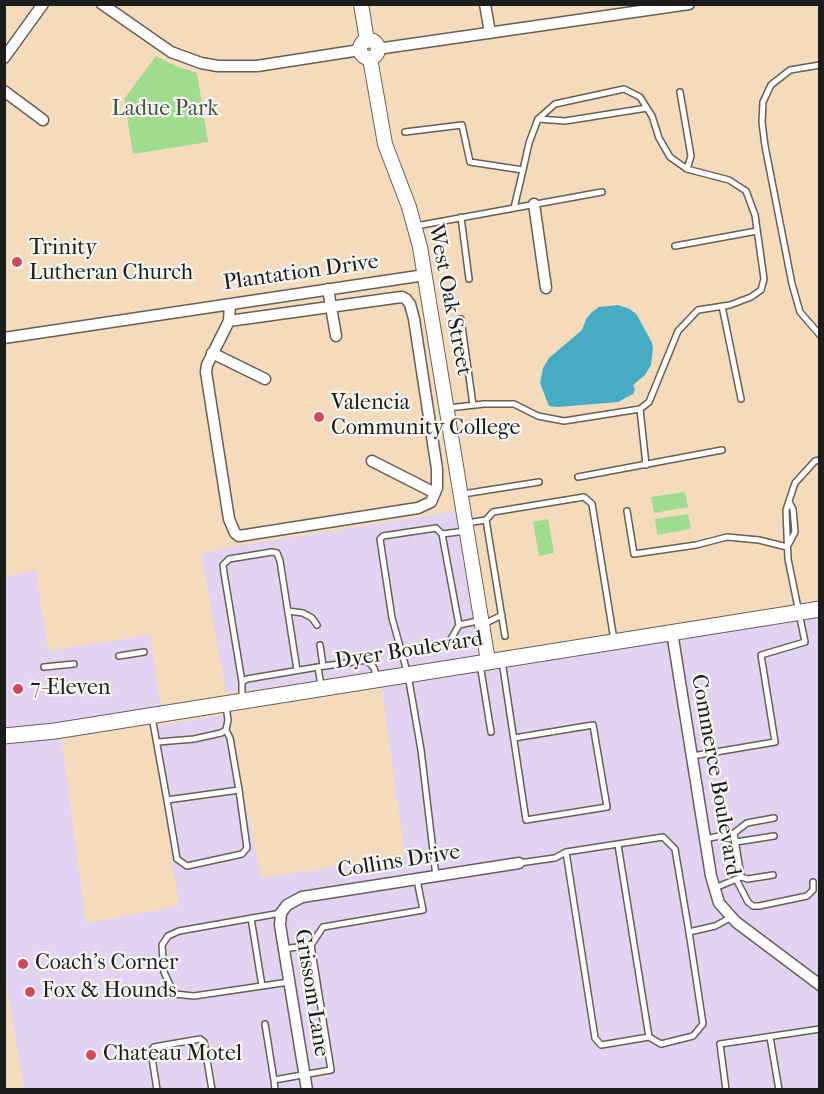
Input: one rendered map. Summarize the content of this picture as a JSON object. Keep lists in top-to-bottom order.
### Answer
{
  "streets": {
    "main road": ["Dyer Boulevard"],
    "street": [
      "Plantation Drive",
      "West Oak Street",
      "Commerce Boulevard",
      "Collins Drive",
      "Grissom Lane"
    ]
  },
  "crossings": [
    ["Plantation Drive", "West Oak Street"],
    ["West Oak Street", "Dyer Boulevard"],
    ["Dyer Boulevard", "Commerce Boulevard"],
    ["Collins Drive", "Grissom Lane"]
  ],
  "parks": ["Ladue Park"],
  "places": [
    "Trinity Lutheran Church",
    "Valencia Community College",
    "7-Eleven",
    "Coach's Corner",
    "Fox & Hounds",
    "Chateau Motel"
  ]
}
